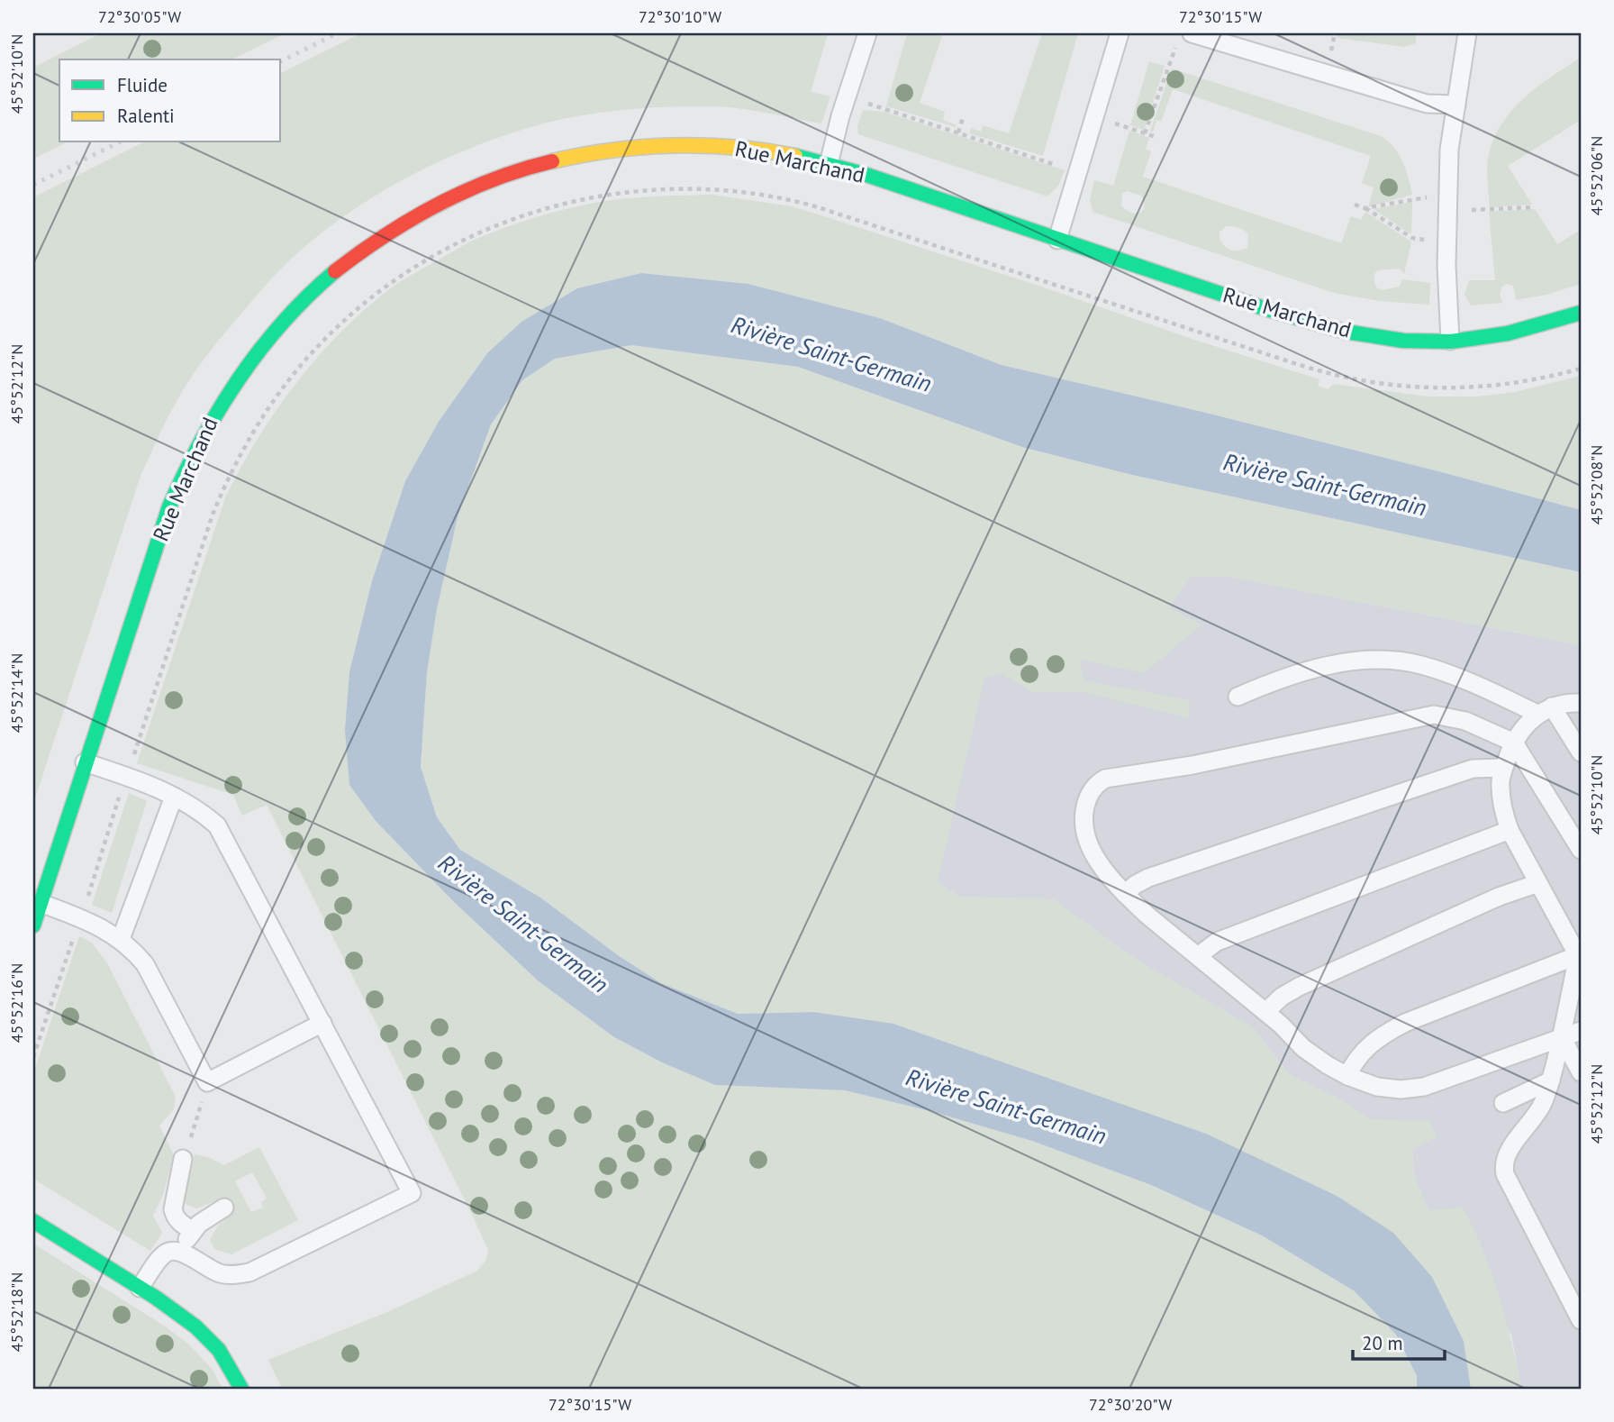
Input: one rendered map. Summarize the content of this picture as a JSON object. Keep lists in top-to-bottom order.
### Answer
{
  "streets": {
    "street": ["Rue Marchand"]
  },
  "water": ["Rivière Saint-Germain"],
  "legend": ["Fluide", "Ralenti"],
  "scale_bar": "20 m",
  "coordinates": [
    "72°30'05\"W",
    "72°30'10\"W",
    "72°30'15\"W",
    "45°52'10\"N",
    "45°52'06\"N",
    "45°52'12\"N",
    "45°52'08\"N",
    "45°52'14\"N",
    "45°52'16\"N",
    "45°52'18\"N",
    "72°30'20\"W"
  ]
}
